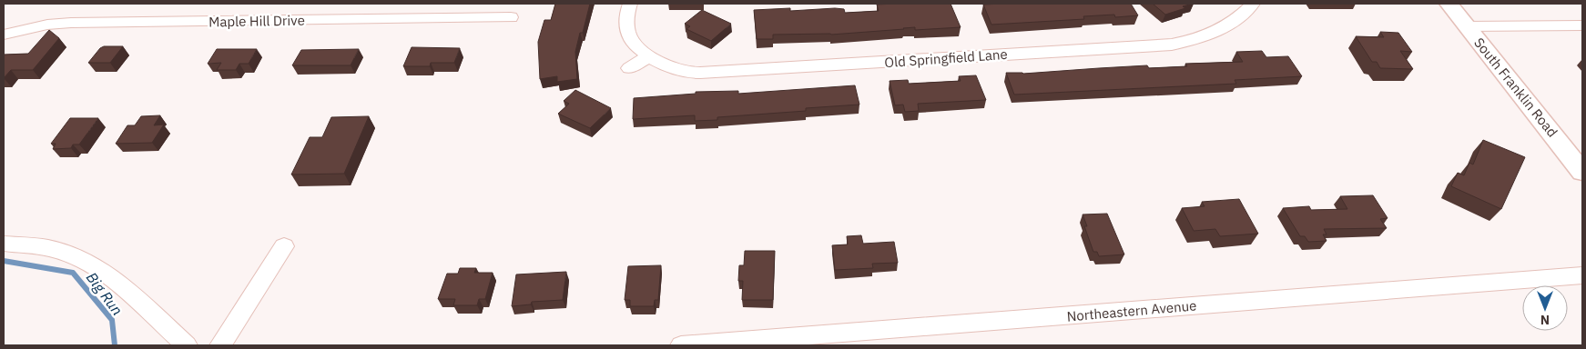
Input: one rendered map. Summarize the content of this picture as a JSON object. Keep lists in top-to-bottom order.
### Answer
{
  "streets": {
    "main road": ["South Franklin Road"],
    "street": ["Maple Hill Drive", "Old Springfield Lane", "Northeastern Avenue"]
  },
  "water": ["Big Run"],
  "north": "bottom"
}
